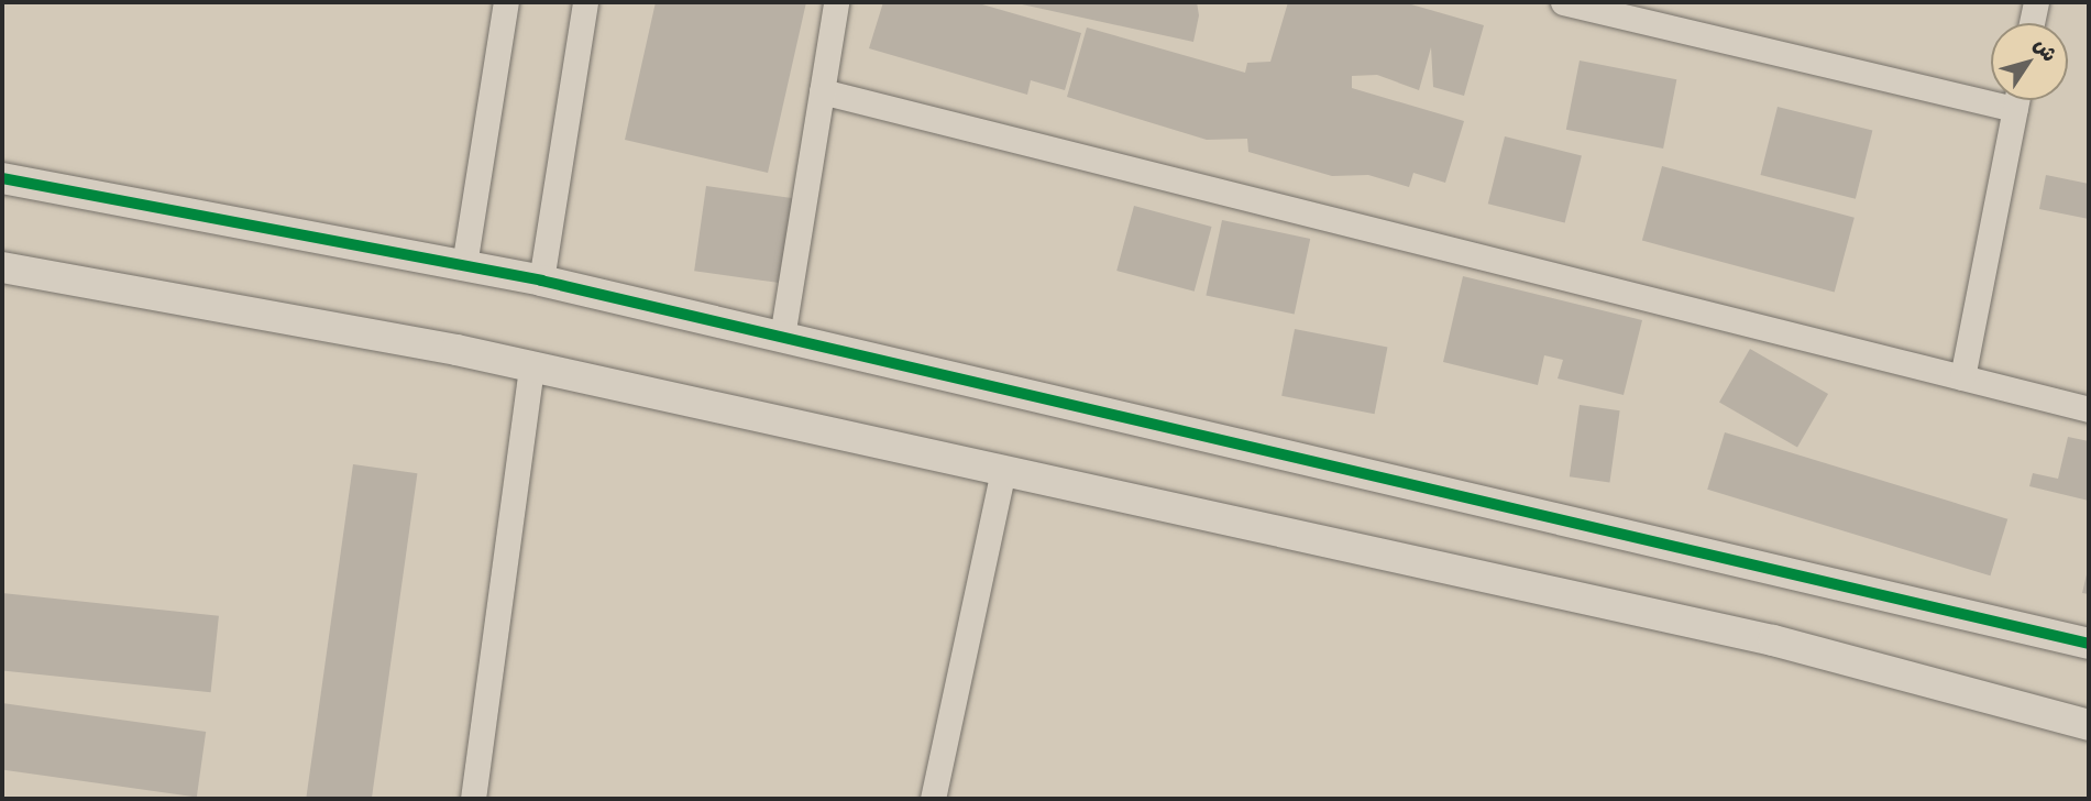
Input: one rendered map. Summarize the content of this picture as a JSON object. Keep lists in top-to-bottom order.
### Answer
{
  "north": "top right"
}
